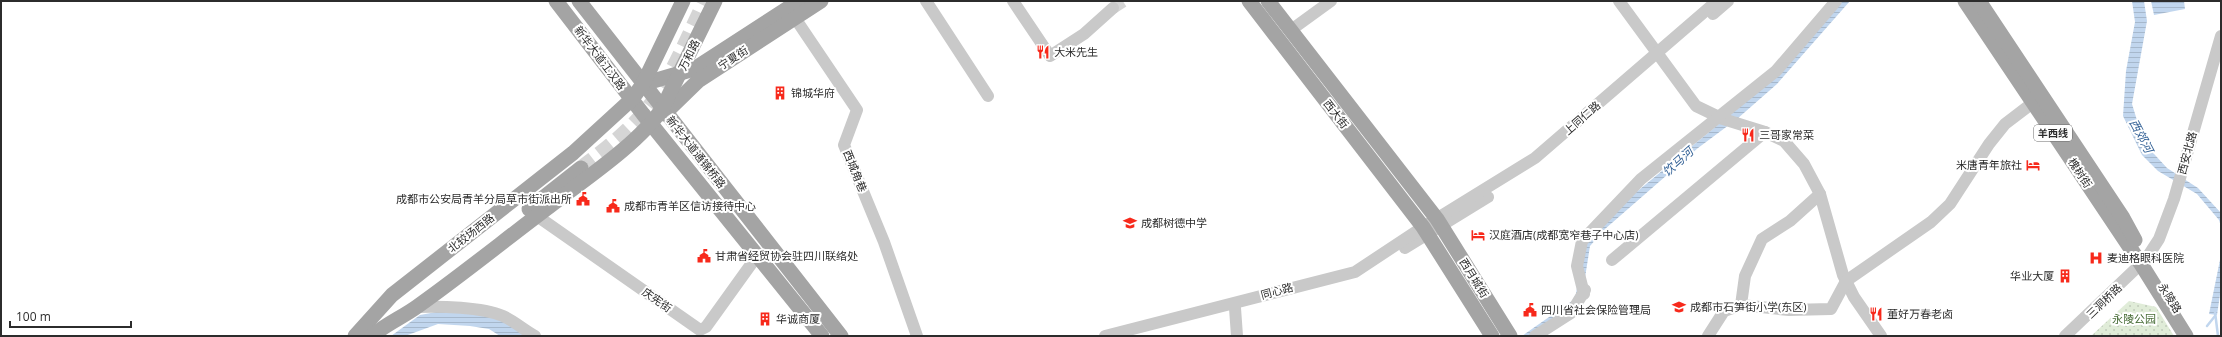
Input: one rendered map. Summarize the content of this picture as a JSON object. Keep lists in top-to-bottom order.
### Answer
{
  "streets": {
    "main road": [
      "万和路",
      "新华大道江汉路",
      "宁夏街",
      "西大街",
      "羊西线",
      "新华大道通锦桥路",
      "槐树街",
      "北较场西路",
      "西月城街",
      "永陵路"
    ],
    "street": [
      "上同仁路",
      "西安北路",
      "西城角巷",
      "同心路",
      "庆宪街",
      "三洞桥路"
    ]
  },
  "crossings": [
    ["万和路", "新华大道江汉路"],
    ["万和路", "宁夏街"],
    ["万和路", "新华大道通锦桥路"],
    ["新华大道江汉路", "宁夏街"],
    ["新华大道江汉路", "新华大道通锦桥路"],
    ["新华大道江汉路", "北较场西路"],
    ["宁夏街", "新华大道通锦桥路"],
    ["宁夏街", "西城角巷"],
    ["宁夏街", "北较场西路"],
    ["西大街", "上同仁路"],
    ["西大街", "西月城街"],
    ["西大街", "同心路"],
    ["上同仁路", "西月城街"],
    ["上同仁路", "同心路"],
    ["新华大道通锦桥路", "北较场西路"],
    ["新华大道通锦桥路", "庆宪街"],
    ["西安北路", "槐树街"],
    ["西安北路", "永陵路"],
    ["西安北路", "三洞桥路"],
    ["槐树街", "永陵路"],
    ["槐树街", "三洞桥路"],
    ["北较场西路", "庆宪街"],
    ["西月城街", "同心路"],
    ["永陵路", "三洞桥路"]
  ],
  "water": ["西郊河", "饮马河"],
  "parks": ["永陵公园"],
  "places": {
    "restaurant": ["大米先生", "三哥家常菜", "董好万春老卤"],
    "building": ["锦城华府", "华业大厦", "华诚商厦"],
    "hotel": ["米唐青年旅社", "汉庭酒店(成都宽窄巷子中心店)"],
    "public building": [
      "成都市公安局青羊分局草市街派出所",
      "成都市青羊区信访接待中心",
      "甘肃省经贸协会驻四川联络处",
      "四川省社会保险管理局"
    ],
    "school or university": ["成都树德中学", "成都市石笋街小学(东区)"],
    "hospital": ["麦迪格眼科医院"]
  },
  "scale_bar": "100 m"
}
